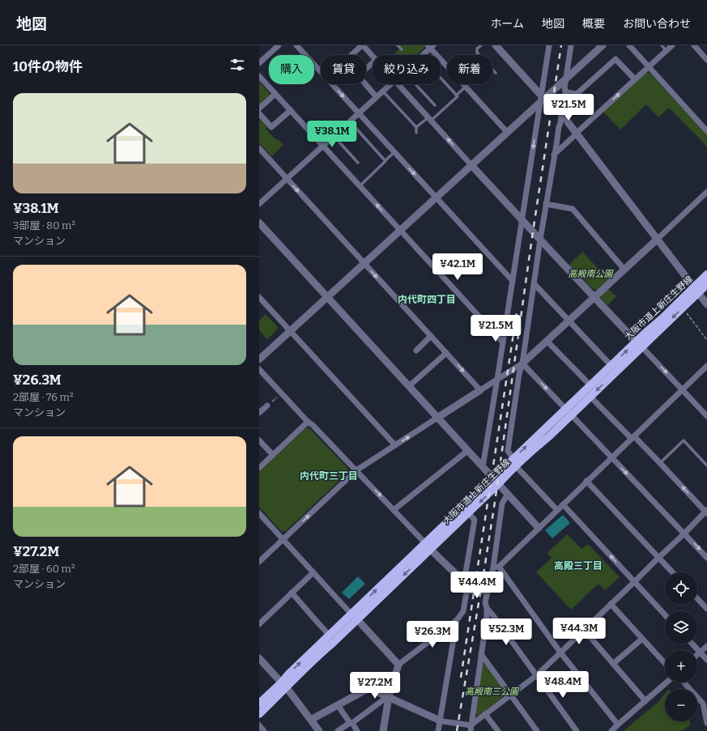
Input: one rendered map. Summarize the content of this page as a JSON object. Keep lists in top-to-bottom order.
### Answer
{
  "streets": {
    "main road": ["大阪市道上新庄生野線"]
  },
  "districts": ["内代町四丁目", "内代町三丁目", "高殿三丁目"],
  "parks": ["高殿南公園", "高殿南三公園"],
  "page": {
    "header": "地図",
    "nav": [
      "ホーム",
      "地図",
      "概要",
      "お問い合わせ"
    ],
    "heading": "10件の物件",
    "chip": [
      "購入",
      "賃貸",
      "絞り込み",
      "新着"
    ],
    "list": [
      {
        "name": "¥38.1M",
        "note": "3部屋 · 80 m² · マンション"
      },
      {
        "name": "¥26.3M",
        "note": "2部屋 · 76 m² · マンション"
      },
      {
        "name": "¥27.2M",
        "note": "2部屋 · 60 m² · マンション"
      }
    ],
    "price": [
      "¥21.5M",
      "¥38.1M",
      "¥42.1M",
      "¥21.5M",
      "¥44.4M",
      "¥44.3M",
      "¥52.3M",
      "¥26.3M",
      "¥48.4M",
      "¥27.2M"
    ],
    "map_buttons": ["+", "−"]
  }
}
